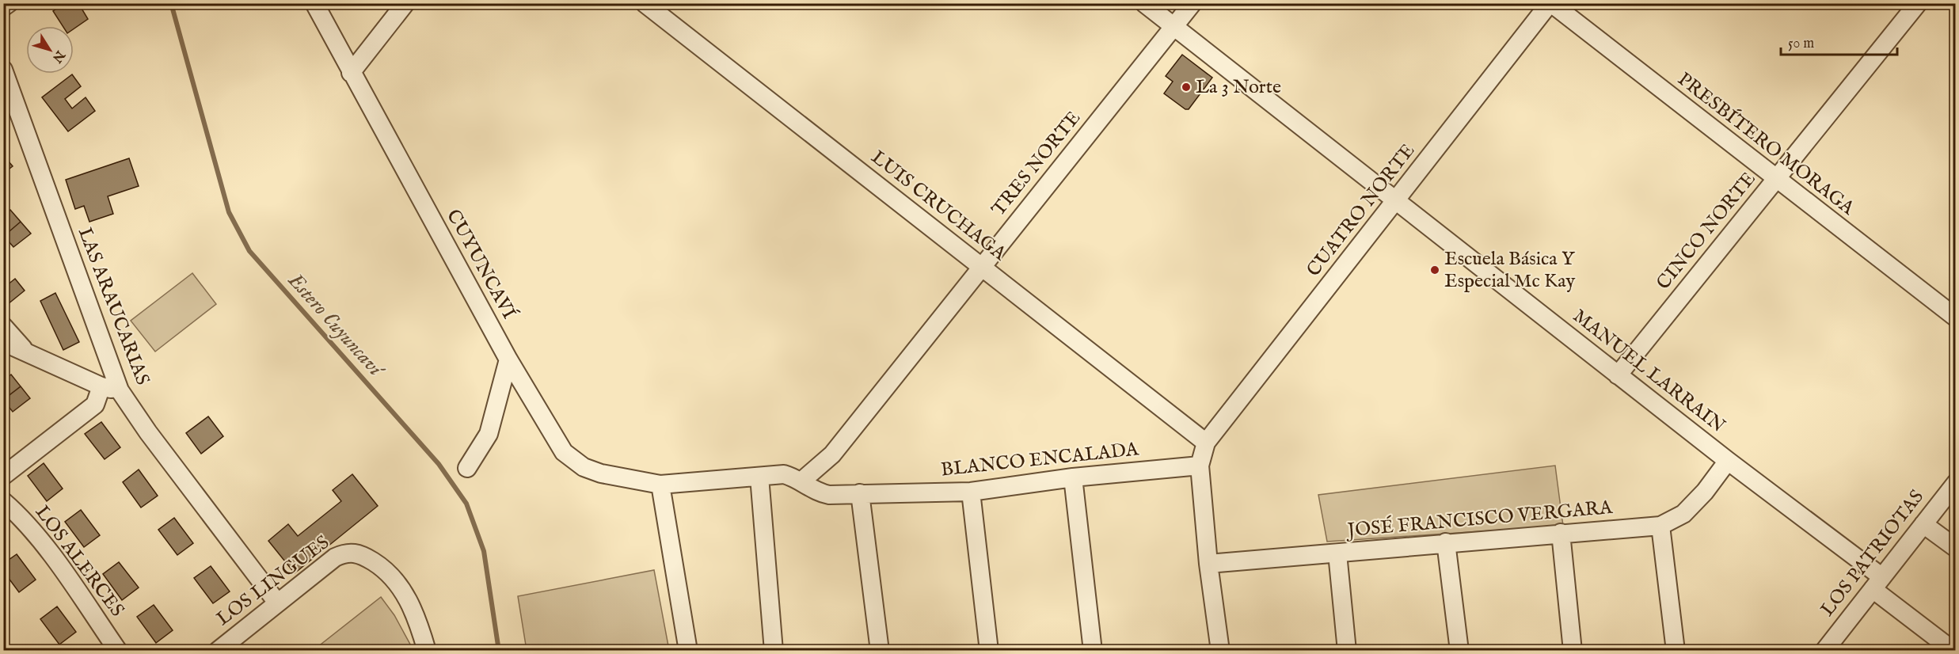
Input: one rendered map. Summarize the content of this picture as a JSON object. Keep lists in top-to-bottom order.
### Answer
{
  "streets": {
    "street": [
      "PRESBÍTERO MORAGA",
      "TRES NORTE",
      "LUIS CRUCHAGA",
      "CUATRO NORTE",
      "CINCO NORTE",
      "CUYUNCAVÍ",
      "LAS ARAUCARIAS",
      "MANUEL LARRAIN",
      "BLANCO ENCALADA",
      "JOSÉ FRANCISCO VERGARA",
      "LOS PATRIOTAS",
      "LOS ALERCES",
      "LOS LINGUES"
    ]
  },
  "crossings": [
    ["PRESBÍTERO MORAGA", "CUATRO NORTE"],
    ["PRESBÍTERO MORAGA", "CINCO NORTE"],
    ["TRES NORTE", "LUIS CRUCHAGA"],
    ["TRES NORTE", "CUYUNCAVÍ"],
    ["TRES NORTE", "MANUEL LARRAIN"],
    ["TRES NORTE", "BLANCO ENCALADA"],
    ["LUIS CRUCHAGA", "CUATRO NORTE"],
    ["CUATRO NORTE", "MANUEL LARRAIN"],
    ["CINCO NORTE", "MANUEL LARRAIN"],
    ["CUYUNCAVÍ", "BLANCO ENCALADA"],
    ["LAS ARAUCARIAS", "LOS LINGUES"],
    ["MANUEL LARRAIN", "JOSÉ FRANCISCO VERGARA"],
    ["MANUEL LARRAIN", "LOS PATRIOTAS"]
  ],
  "water": ["Estero Cuyuncaví"],
  "places": ["La 3 Norte", "Escuela Básica Y Especial Mc Kay"],
  "scale_bar": "50 m",
  "north": "bottom right"
}
